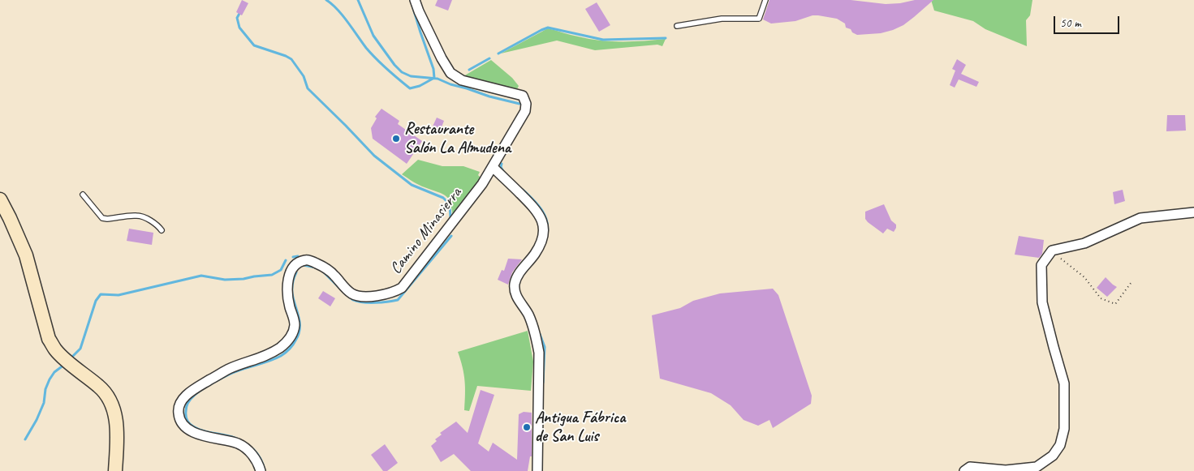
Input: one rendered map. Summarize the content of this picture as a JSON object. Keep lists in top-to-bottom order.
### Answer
{
  "streets": {
    "street": ["Camino Minasierra"]
  },
  "places": ["Restaurante Salón La Almudena", "Antigua Fábrica de San Luis"],
  "scale_bar": "50 m"
}
